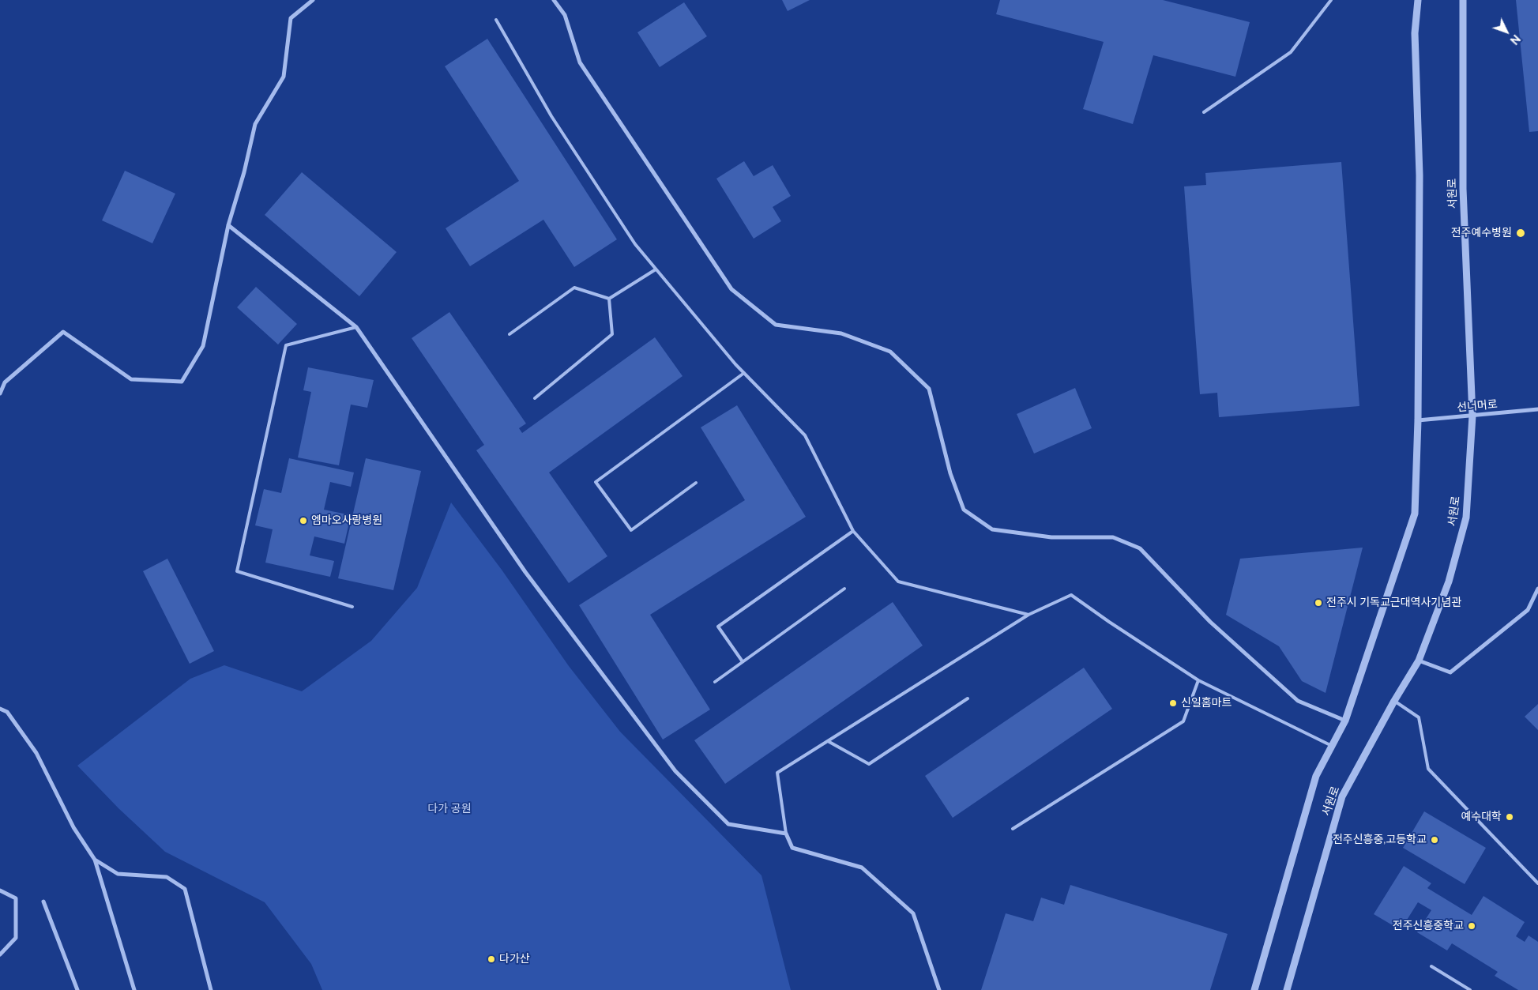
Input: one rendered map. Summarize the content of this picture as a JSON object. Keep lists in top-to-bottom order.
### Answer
{
  "streets": {
    "street": ["서원로", "선너머로"]
  },
  "crossings": [
    ["서원로", "선너머로"]
  ],
  "parks": ["다가 공원"],
  "places": [
    "전주예수병원",
    "엠마오사랑병원",
    "전주시 기독교근대역사기념관",
    "신일홈마트",
    "예수대학",
    "전주신흥중,고등학교",
    "전주신흥중학교",
    "다가산"
  ],
  "north": "bottom right"
}
